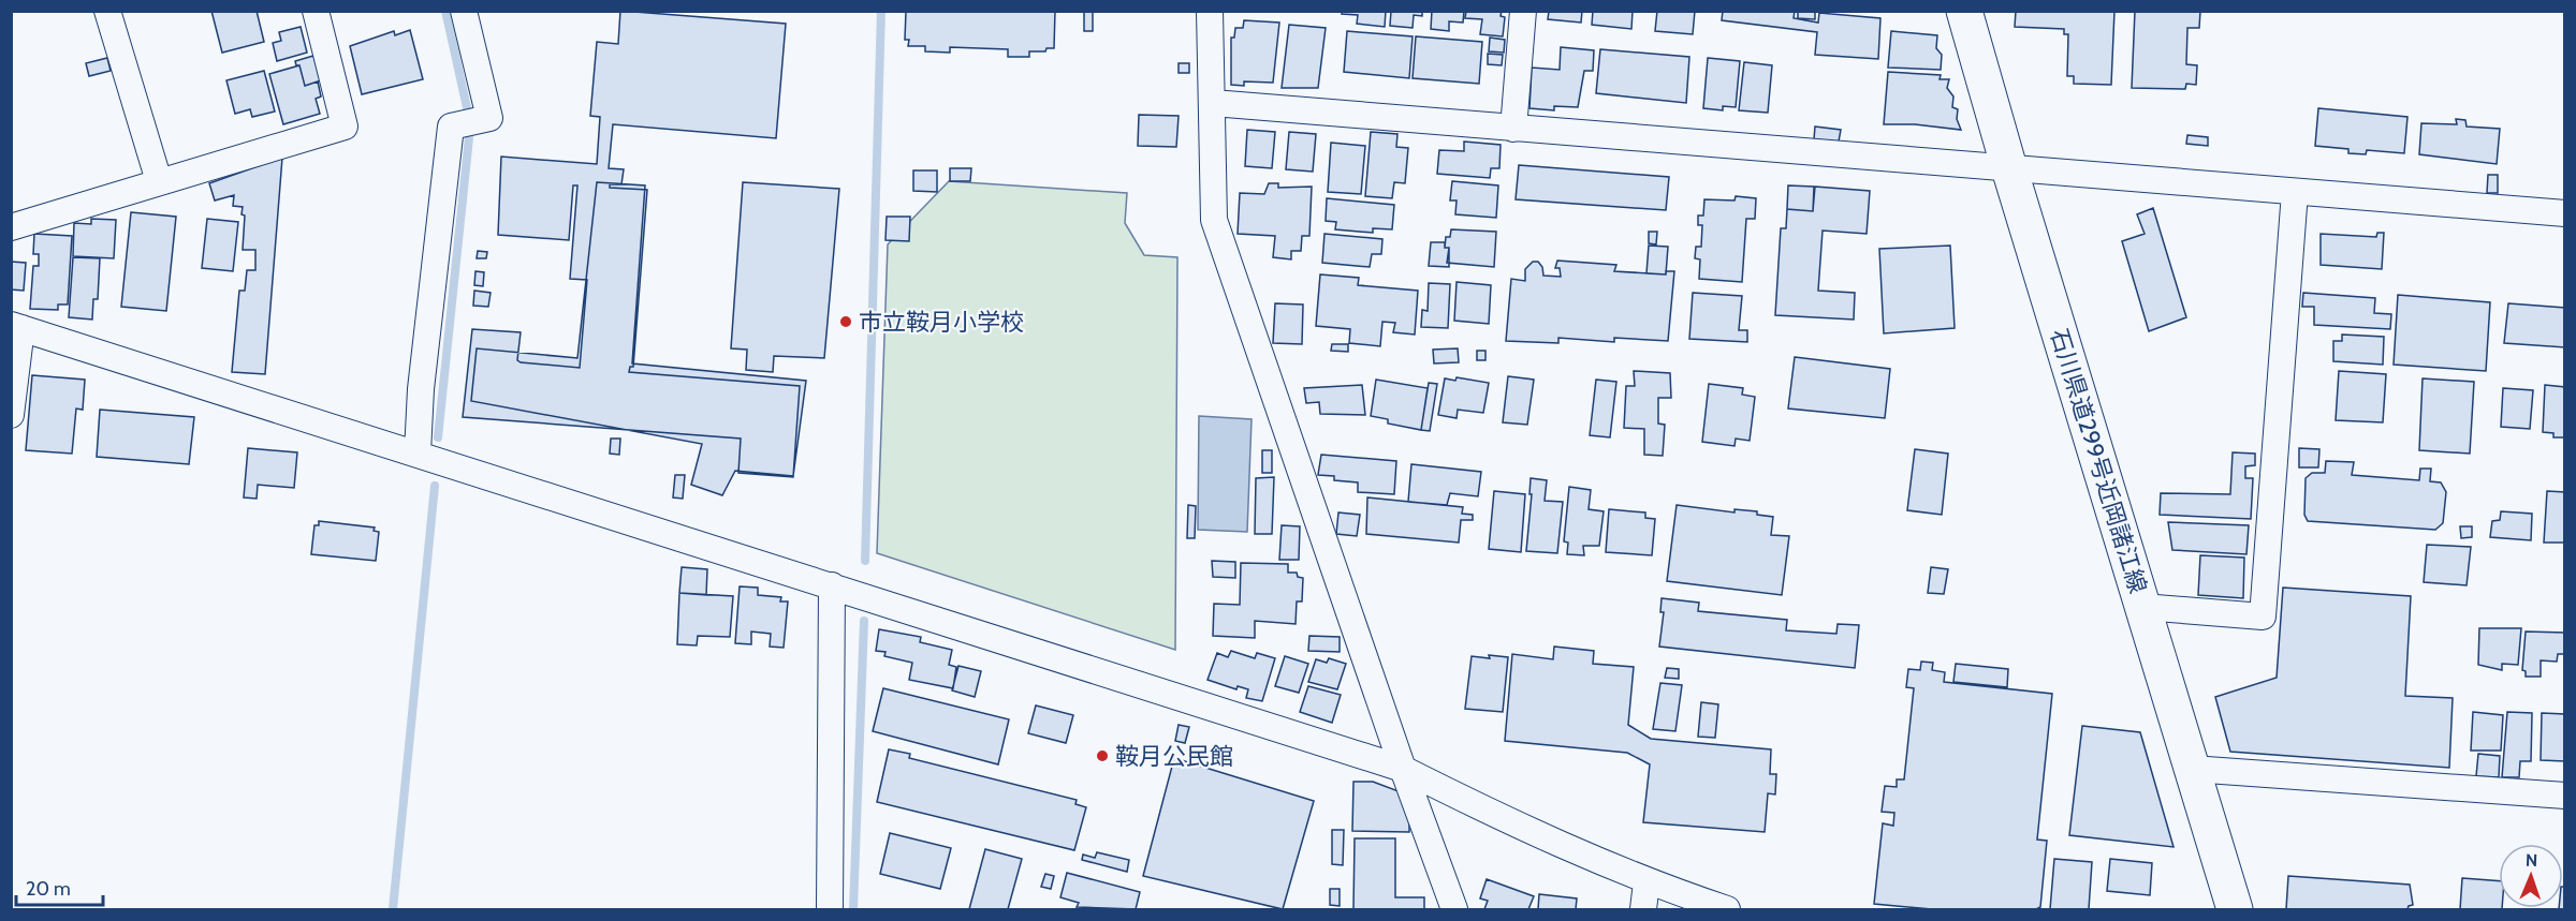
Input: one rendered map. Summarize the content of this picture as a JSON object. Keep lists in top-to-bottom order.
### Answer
{
  "streets": {
    "main road": ["石川県道299号近岡諸江線"]
  },
  "places": ["市立鞍月小学校", "鞍月公民館"],
  "scale_bar": "20 m",
  "north": "top"
}
